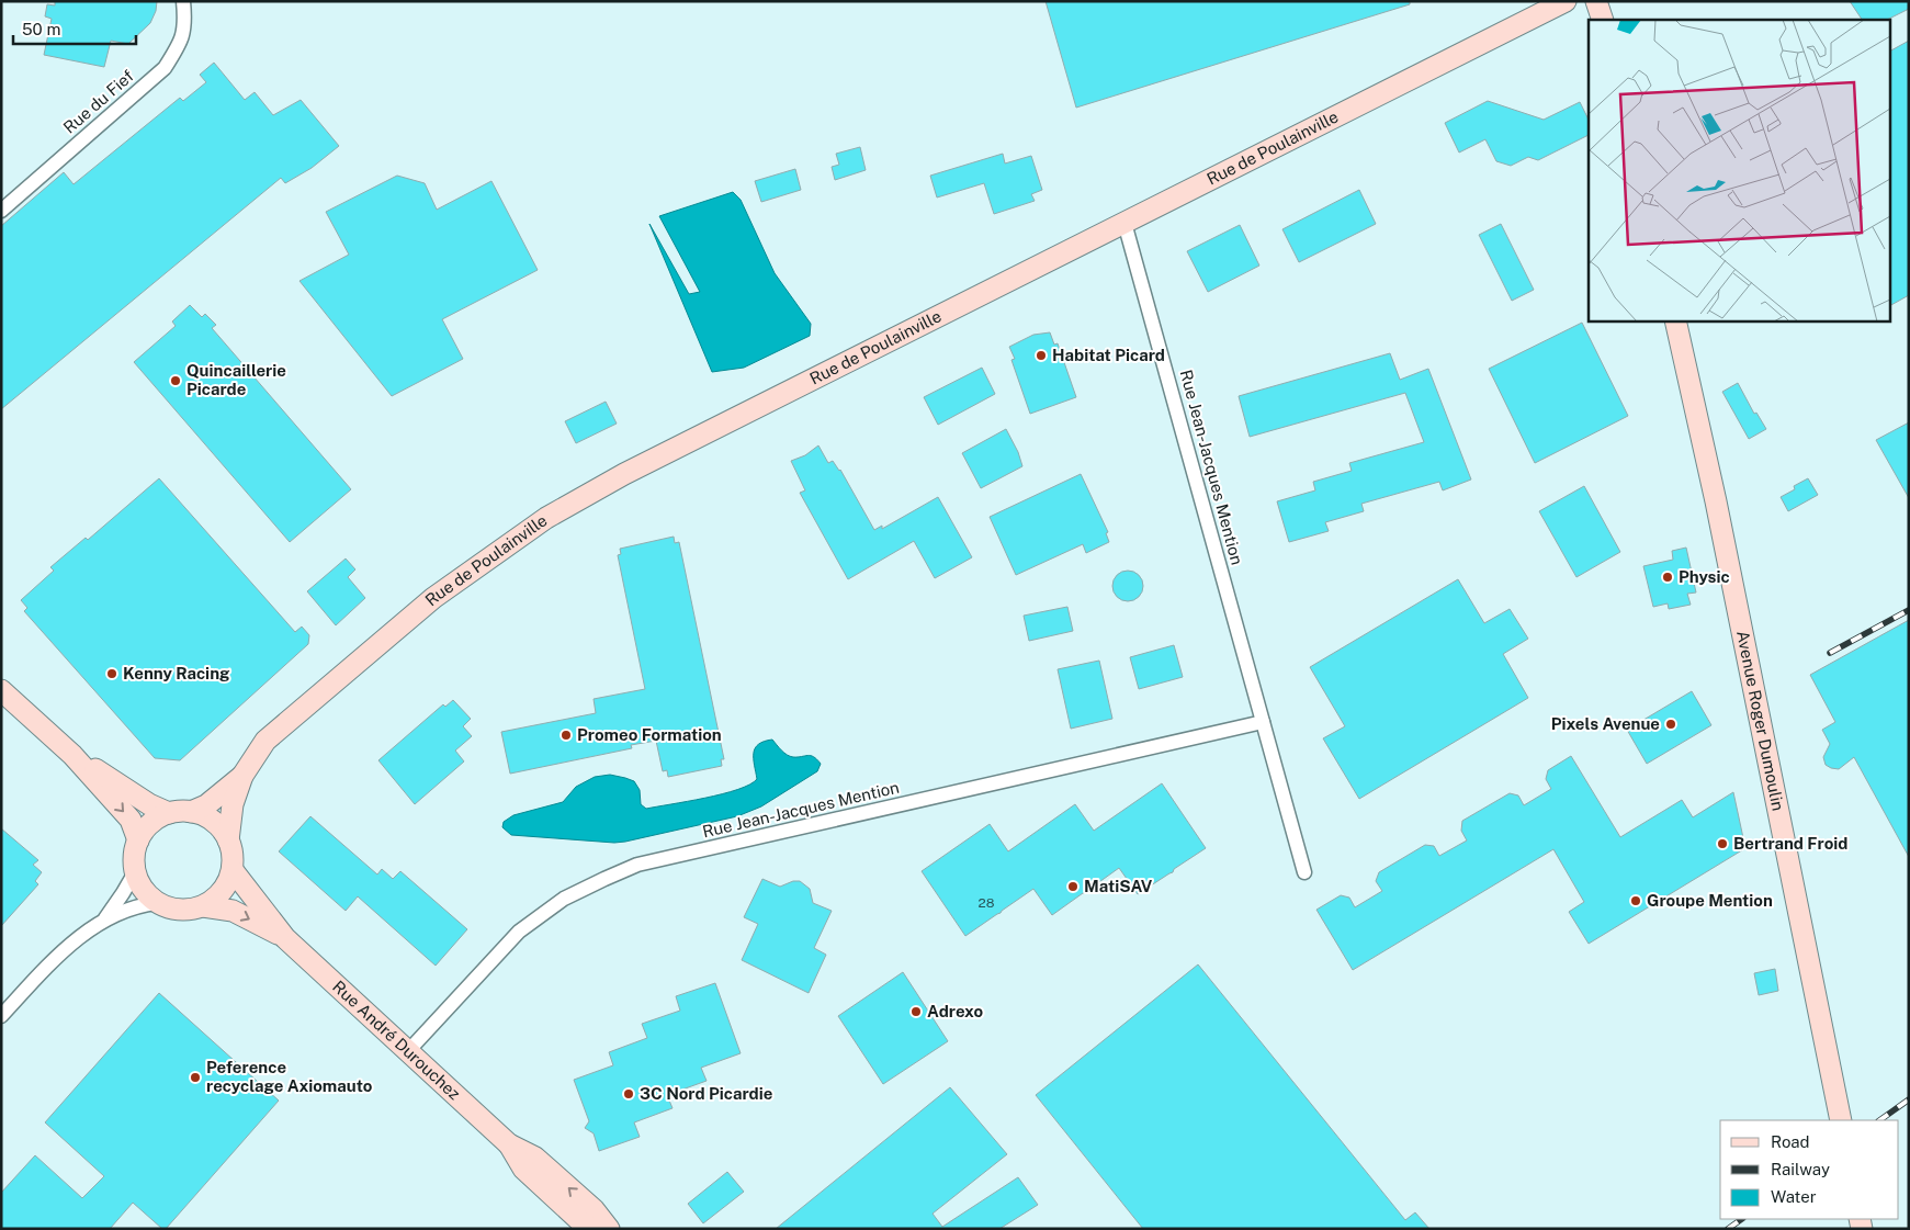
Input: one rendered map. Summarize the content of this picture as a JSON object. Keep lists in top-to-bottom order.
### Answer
{
  "streets": {
    "main road": ["Rue de Poulainville", "Avenue Roger Dumoulin", "Rue André Durouchez"],
    "street": ["Rue du Fief", "Rue Jean-Jacques Mention"]
  },
  "crossings": [
    ["Rue de Poulainville", "Rue Jean-Jacques Mention"],
    ["Rue de Poulainville", "Rue André Durouchez"],
    ["Rue Jean-Jacques Mention", "Rue André Durouchez"]
  ],
  "places": [
    "Habitat Picard",
    "Quincaillerie Picarde",
    "Physic",
    "Kenny Racing",
    "Pixels Avenue",
    "Promeo Formation",
    "Bertrand Froid",
    "MatiSAV",
    "Groupe Mention",
    "Adrexo",
    "Peference recyclage Axiomauto",
    "3C Nord Picardie"
  ],
  "house_numbers": ["28"],
  "legend": ["Road", "Railway", "Water"],
  "scale_bar": "50 m"
}
